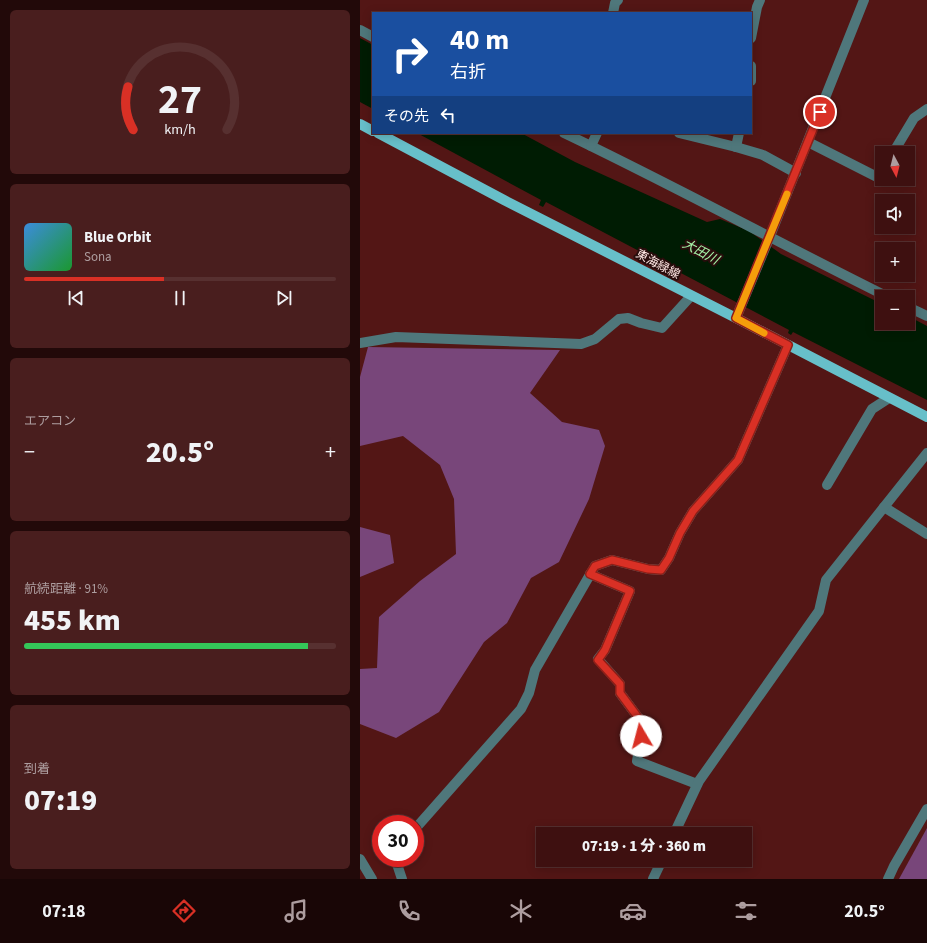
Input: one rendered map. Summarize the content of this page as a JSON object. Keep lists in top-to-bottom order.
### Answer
{
  "streets": {
    "main road": ["東海緑線"]
  },
  "water": ["大田川"],
  "north": "bottom",
  "page": {
    "turn": ["40 m", "右折"],
    "then": "その先",
    "map_buttons": ["+", "−"],
    "song": ["Blue Orbit", "Sona"],
    "tile": [
      "エアコン",
      ["航続距離 · 91%", "455 km"],
      ["到着", "07:19"]
    ],
    "heat": ["−", "20.5°", "+"],
    "limit": "30",
    "trip": "07:19 · 1 分 · 360 m",
    "tabs": ["07:18", "20.5°"],
    "gauge": ["27", "km/h"]
  }
}
